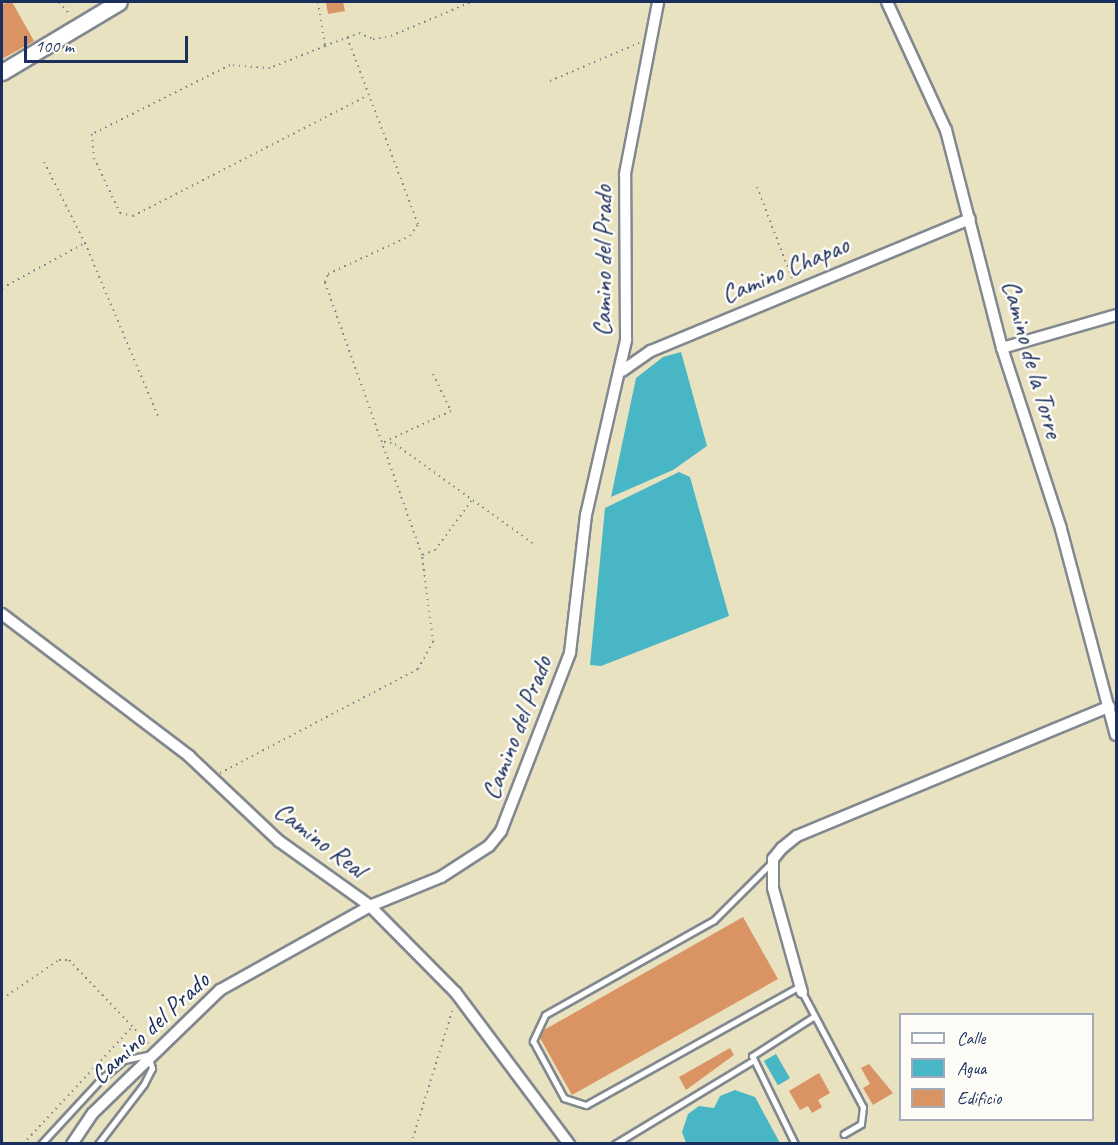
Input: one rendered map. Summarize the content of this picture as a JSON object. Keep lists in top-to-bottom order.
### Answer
{
  "streets": {
    "street": [
      "Camino del Prado",
      "Camino Chapao",
      "Camino de la Torre",
      "Camino Real"
    ]
  },
  "crossings": [
    ["Camino del Prado", "Camino Chapao"],
    ["Camino del Prado", "Camino Real"],
    ["Camino Chapao", "Camino de la Torre"]
  ],
  "legend": ["Calle", "Agua", "Edificio"],
  "scale_bar": "100 m"
}
